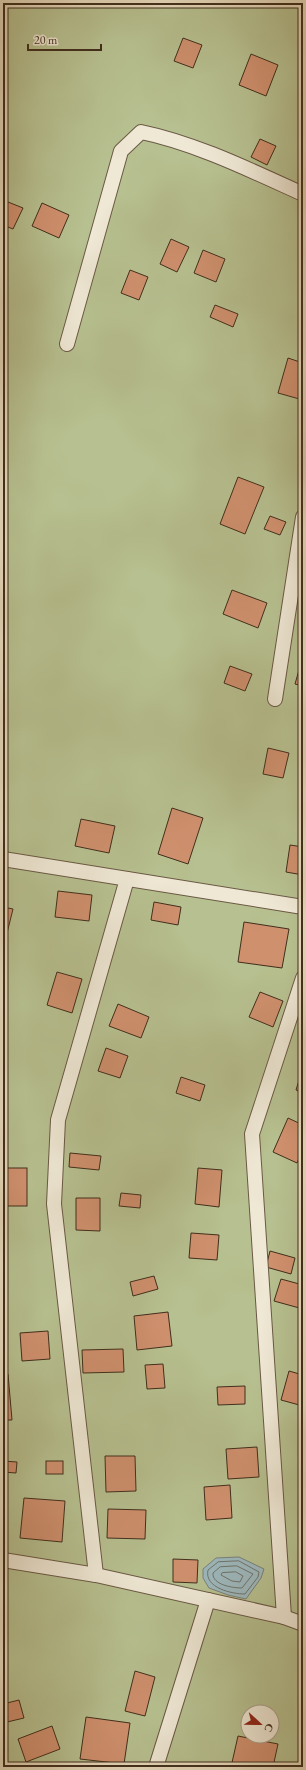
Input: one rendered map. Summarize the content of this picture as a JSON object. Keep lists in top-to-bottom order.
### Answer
{
  "scale_bar": "20 m",
  "north": "right"
}
